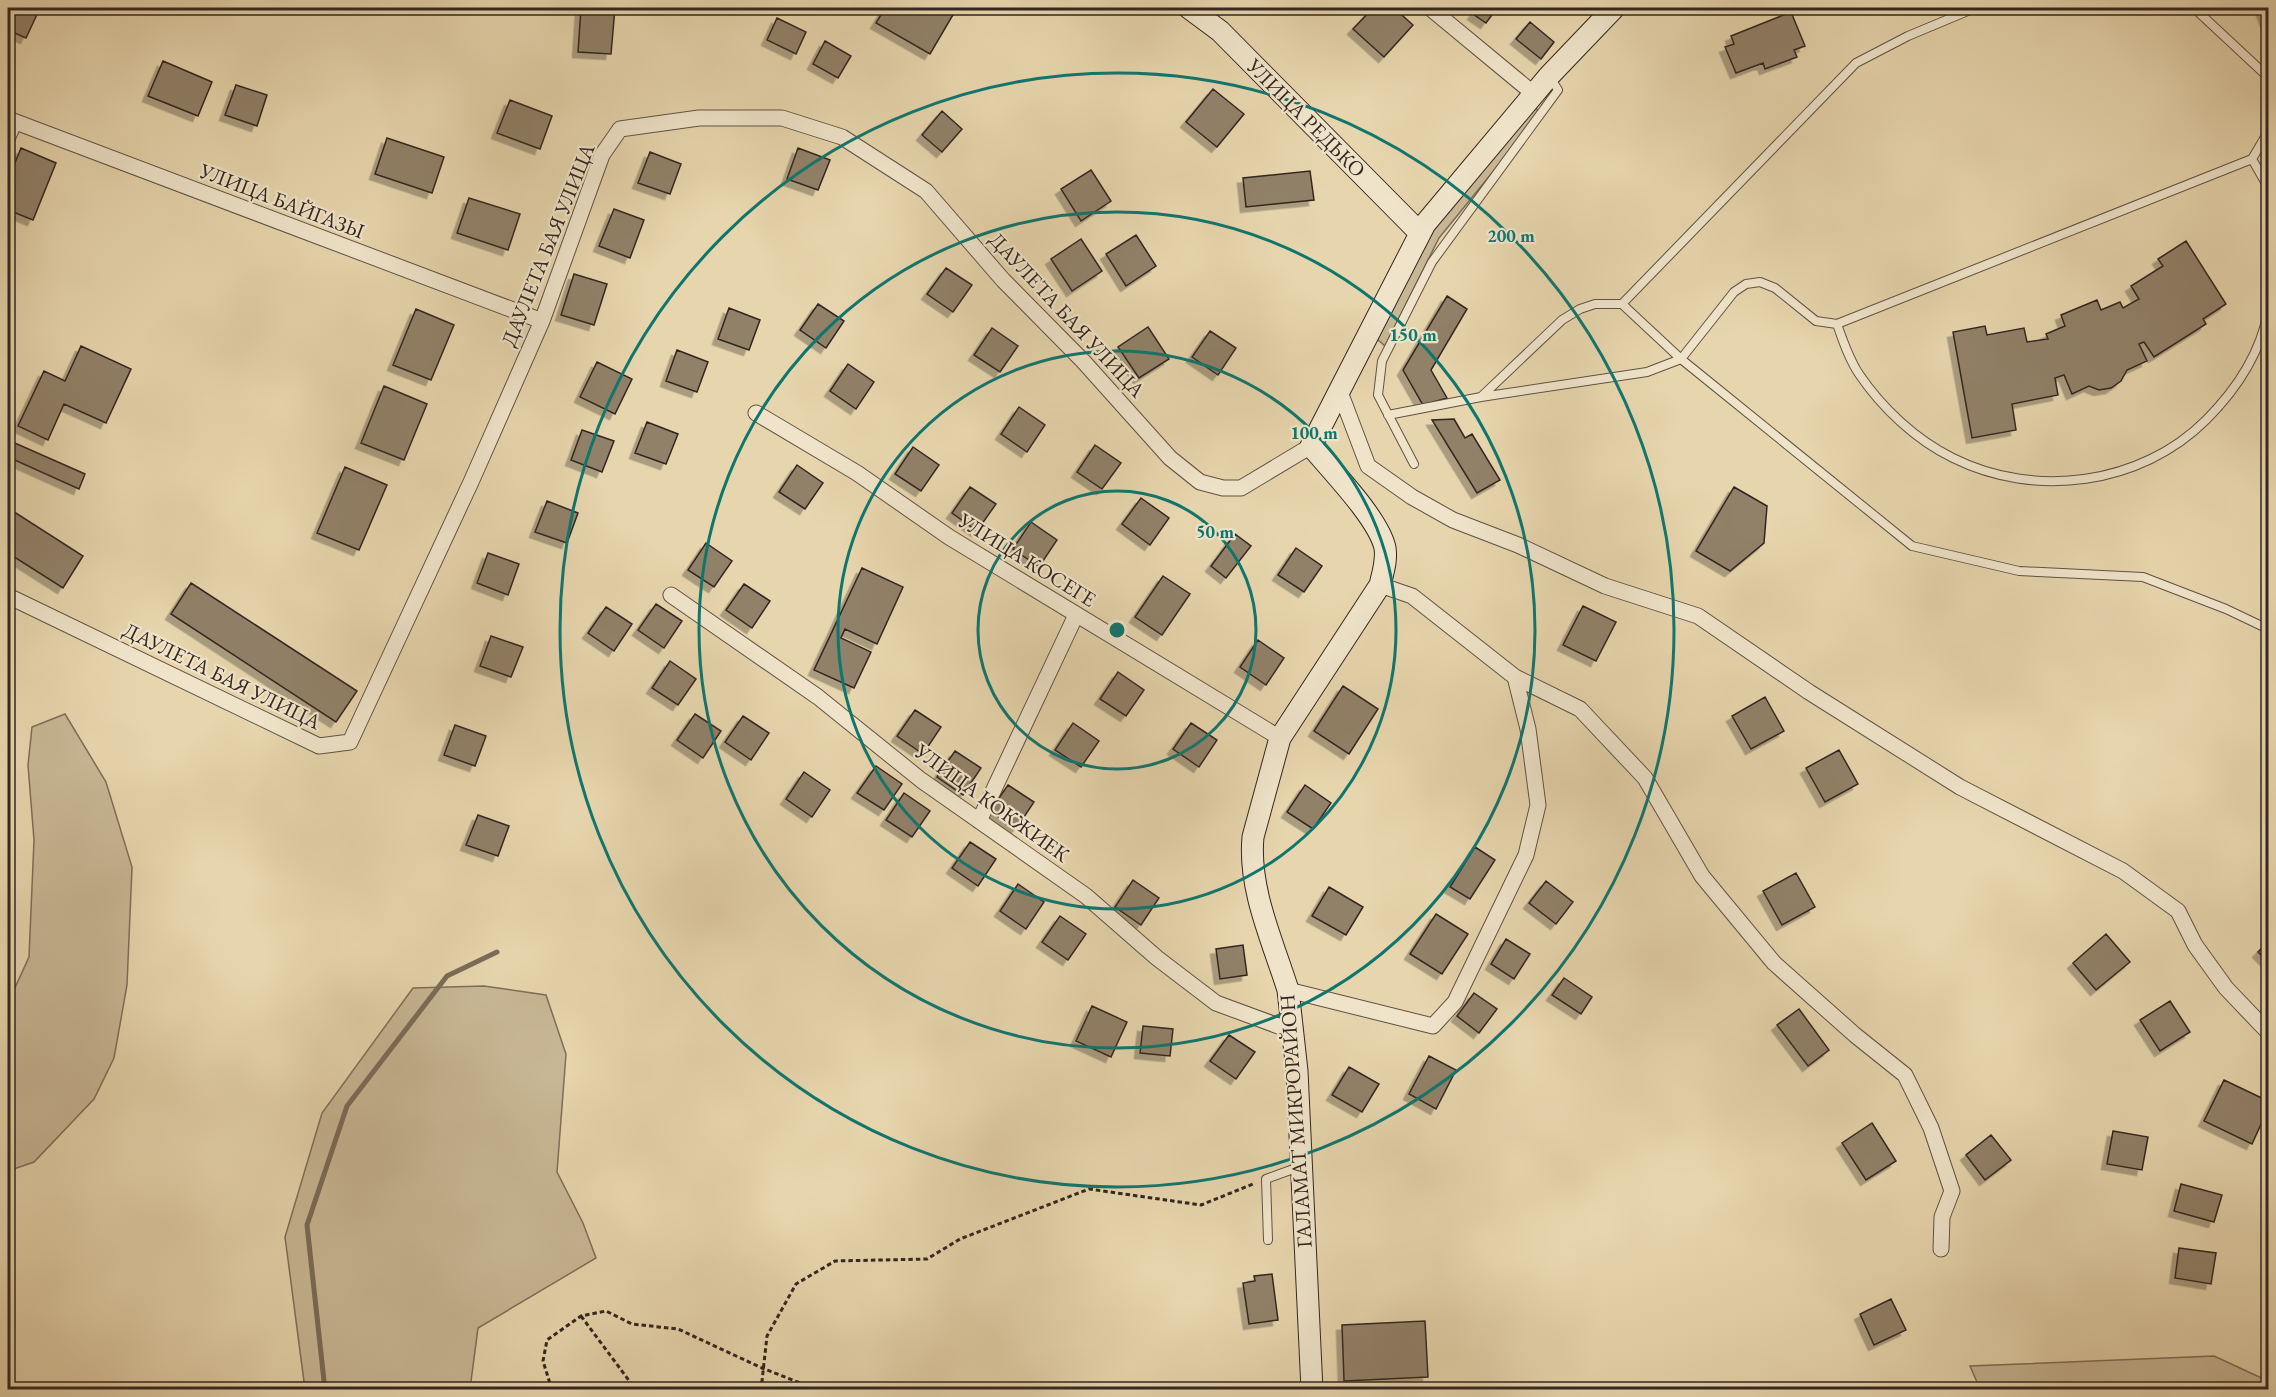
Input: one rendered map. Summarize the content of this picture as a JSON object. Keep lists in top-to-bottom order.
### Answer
{
  "streets": {
    "street": [
      "УЛИЦА РЕДЬКО",
      "УЛИЦА БАЙГАЗЫ",
      "ДАУЛЕТА БАЯ УЛИЦА",
      "УЛИЦА КОСЕГЕ",
      "УЛИЦА КОКЖИЕК",
      "ГАЛАМАТ МИКРОРАЙОН"
    ]
  },
  "crossings": [
    ["УЛИЦА БАЙГАЗЫ", "ДАУЛЕТА БАЯ УЛИЦА"],
    ["ДАУЛЕТА БАЯ УЛИЦА", "ГАЛАМАТ МИКРОРАЙОН"],
    ["УЛИЦА КОСЕГЕ", "ГАЛАМАТ МИКРОРАЙОН"],
    ["УЛИЦА КОКЖИЕК", "ГАЛАМАТ МИКРОРАЙОН"]
  ],
  "rings": [
    "200 m",
    "150 m",
    "100 m",
    "50 m"
  ]
}
